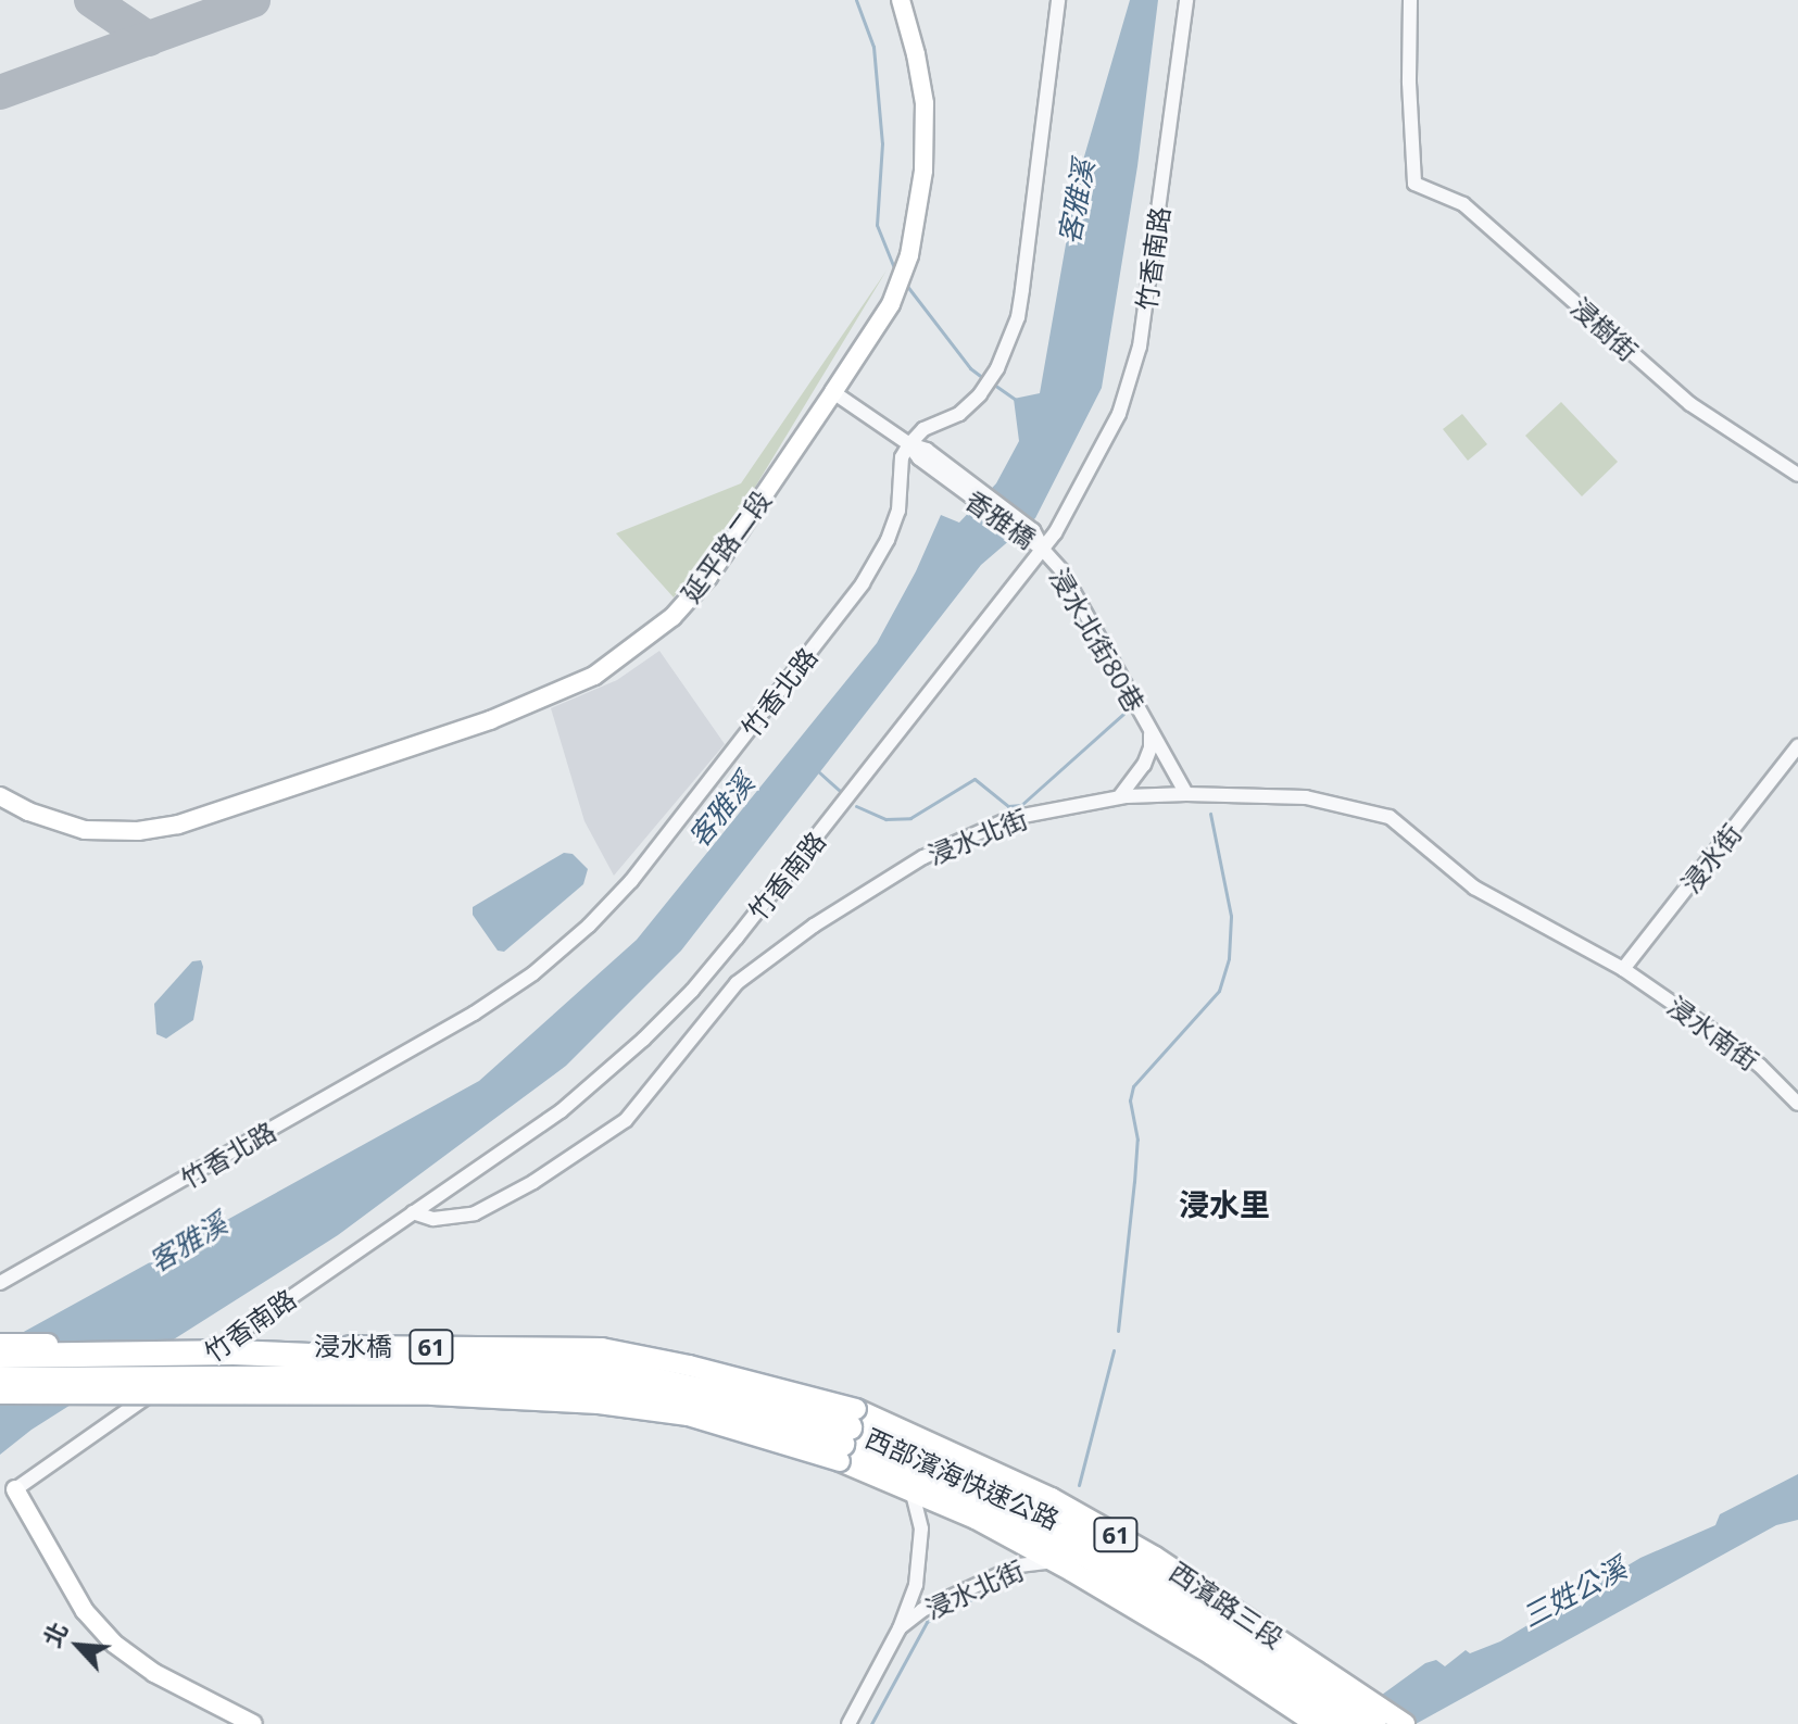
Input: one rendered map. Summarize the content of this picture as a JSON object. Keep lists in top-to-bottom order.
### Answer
{
  "streets": {
    "highway": ["浸水橋", "61", "西部濱海快速公路"],
    "main road": ["西濱路三段"],
    "street": [
      "竹香南路",
      "浸樹街",
      "香雅橋",
      "延平路二段",
      "浸水北街80巷",
      "竹香北路",
      "浸水北街",
      "浸水街",
      "浸水南街"
    ]
  },
  "crossings": [
    ["竹香南路", "香雅橋"],
    ["竹香南路", "浸水北街80巷"],
    ["竹香南路", "浸水北街"],
    ["香雅橋", "浸水北街80巷"],
    ["香雅橋", "竹香北路"],
    ["浸水北街80巷", "浸水北街"],
    ["浸水北街", "浸水街"],
    ["浸水北街", "浸水南街"],
    ["浸水北街", "西濱路三段"],
    ["浸水街", "浸水南街"],
    ["浸水橋", "西部濱海快速公路"],
    ["浸水橋", "西濱路三段"],
    ["61", "西部濱海快速公路"],
    ["61", "西濱路三段"],
    ["西部濱海快速公路", "西濱路三段"]
  ],
  "districts": ["浸水里"],
  "water": ["客雅溪", "三姓公溪"],
  "north": "top left"
}
